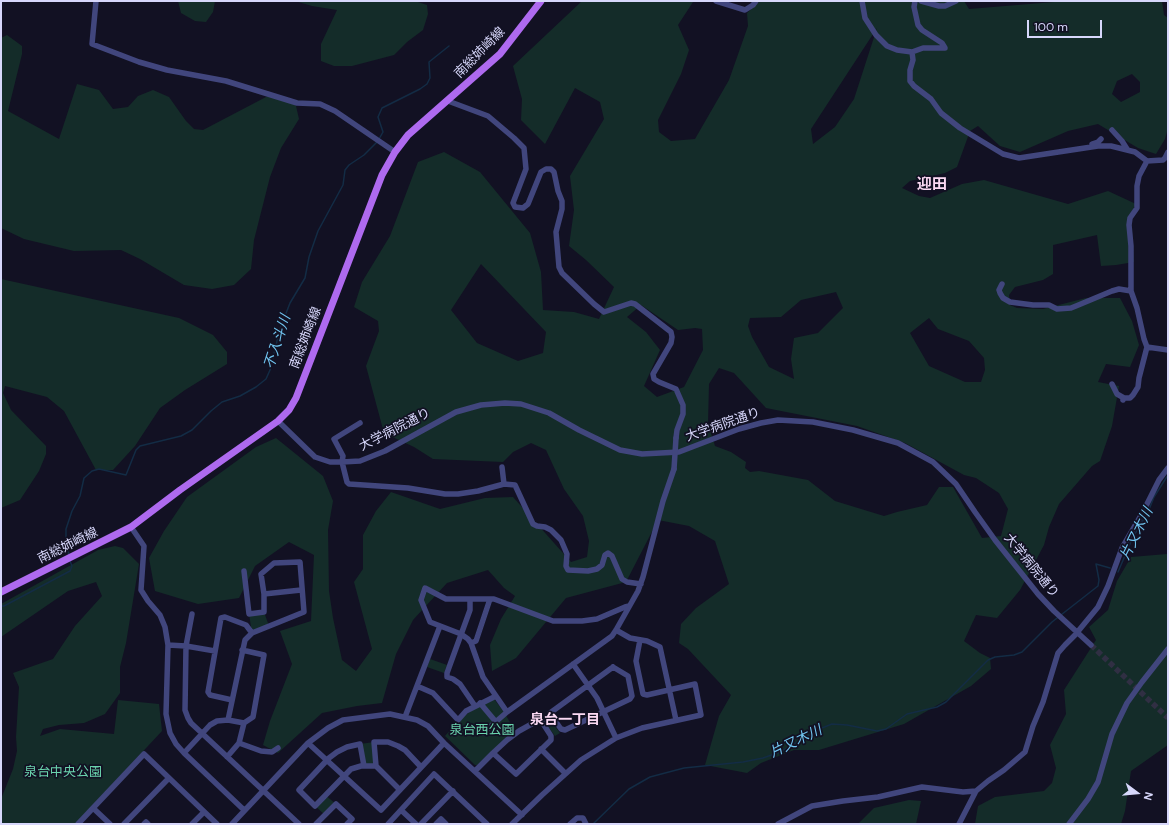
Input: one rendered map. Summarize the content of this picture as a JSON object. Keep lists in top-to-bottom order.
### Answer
{
  "streets": {
    "main road": ["南総姉崎線"],
    "street": ["大学病院通り"]
  },
  "crossings": [
    ["南総姉崎線", "大学病院通り"]
  ],
  "districts": ["迎田", "泉台一丁目"],
  "water": ["不入斗川", "片又木川"],
  "parks": ["泉台西公園", "泉台中央公園"],
  "scale_bar": "100 m",
  "north": "right"
}
